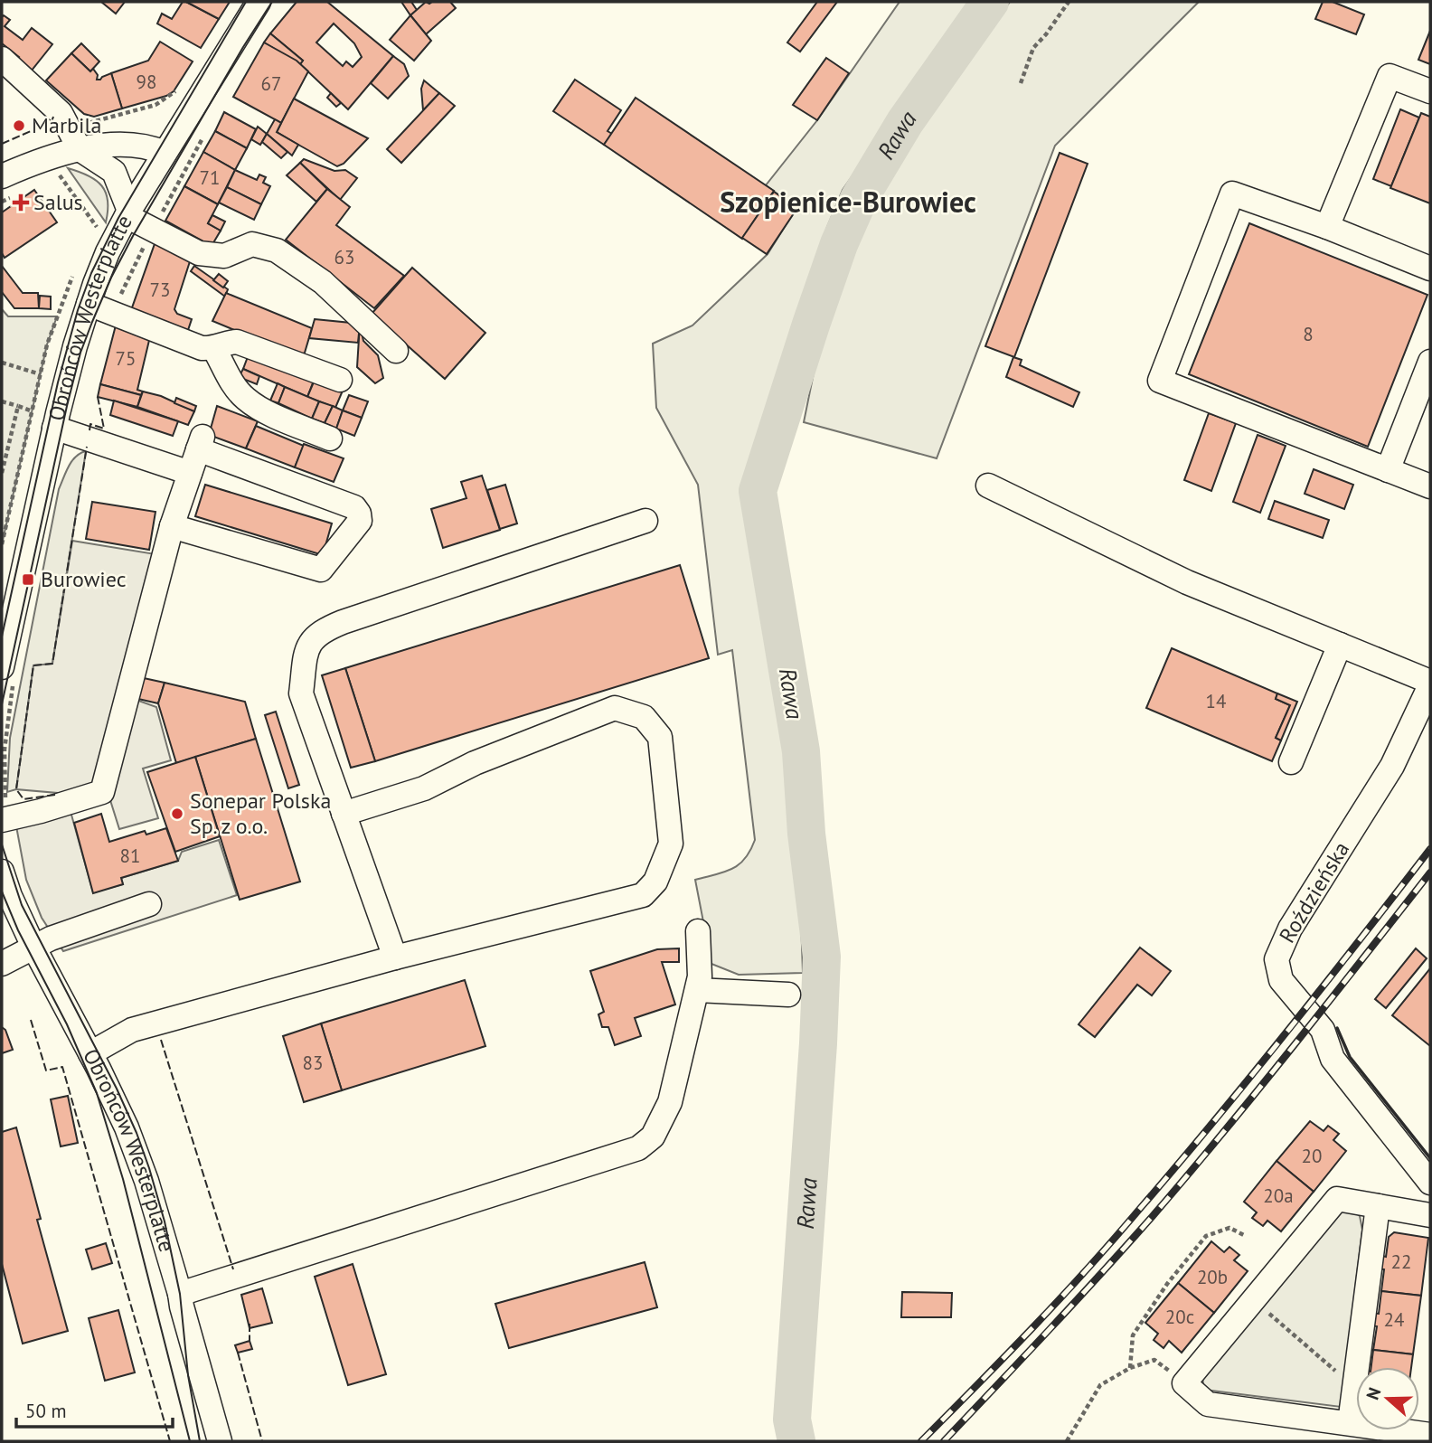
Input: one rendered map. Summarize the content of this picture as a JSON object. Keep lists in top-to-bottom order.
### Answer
{
  "streets": {
    "street": ["Obrońców Westerplatte", "Roździeńska"]
  },
  "districts": ["Szopienice-Burowiec"],
  "water": ["Rawa"],
  "places": {
    "other": ["Marbila", "Sonepar Polska Sp. z o.o."],
    "health": ["Salus"],
    "transit": ["Burowiec"]
  },
  "house_numbers": [
    "98",
    "67",
    "71",
    "63",
    "73",
    "8",
    "75",
    "14",
    "81",
    "83",
    "20",
    "20a",
    "22",
    "20b",
    "20c",
    "24"
  ],
  "scale_bar": "50 m",
  "north": "left"
}
